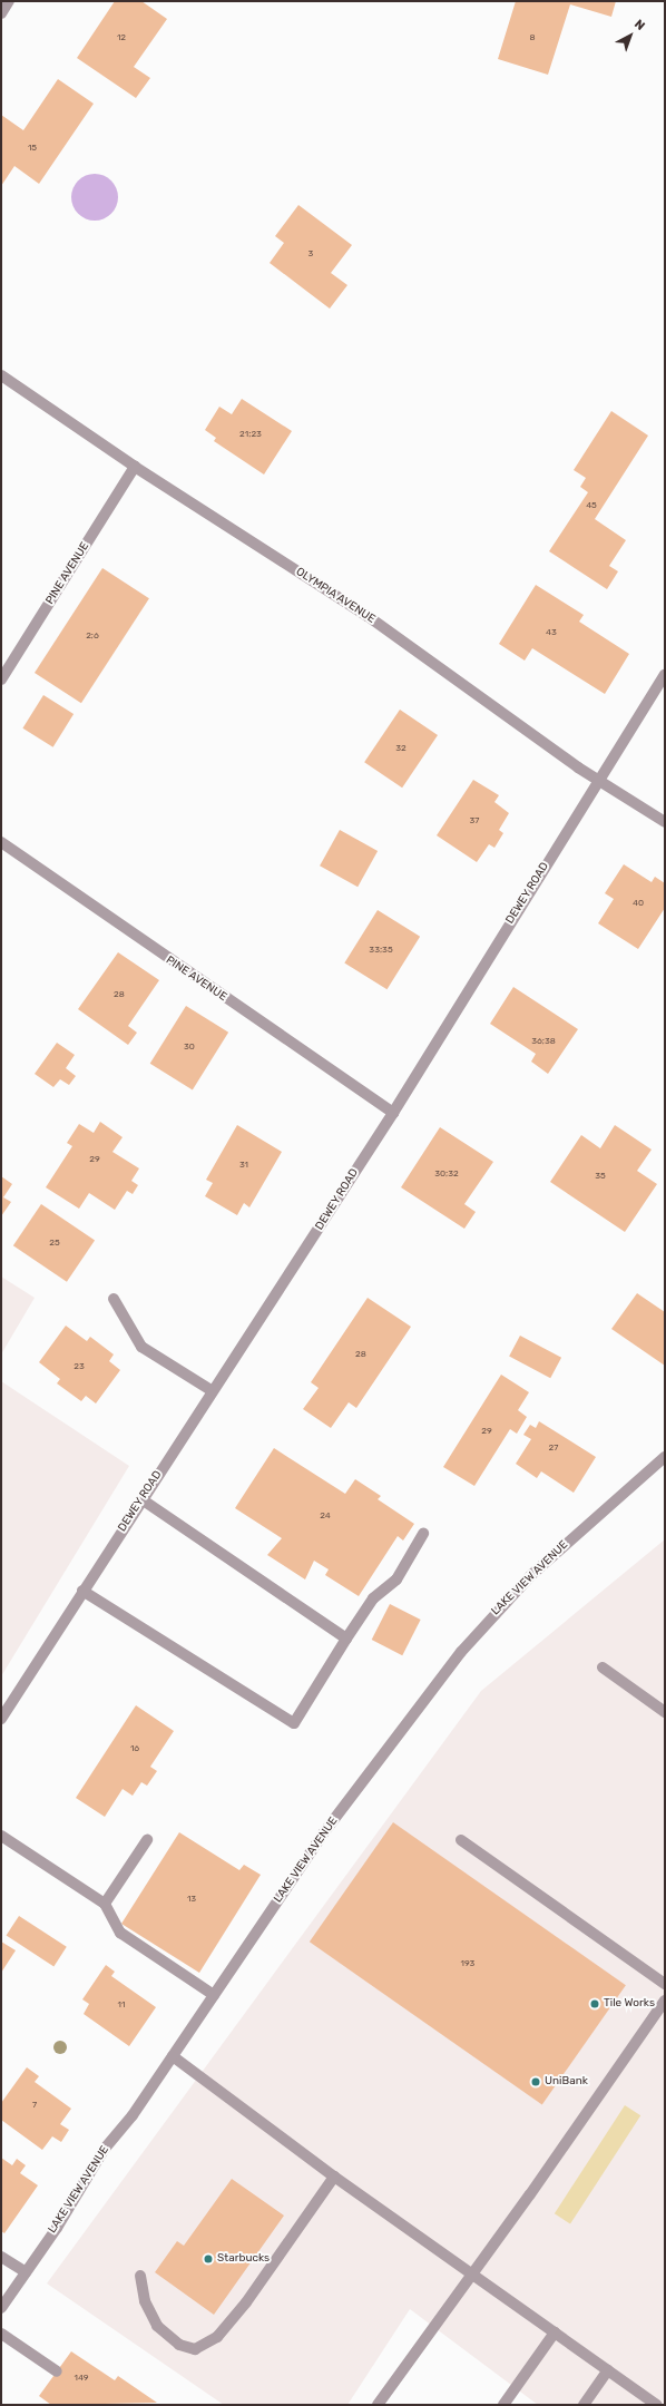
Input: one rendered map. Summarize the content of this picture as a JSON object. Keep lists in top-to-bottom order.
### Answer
{
  "streets": {
    "street": [
      "PINE AVENUE",
      "OLYMPIA AVENUE",
      "DEWEY ROAD",
      "LAKE VIEW AVENUE"
    ]
  },
  "crossings": [
    ["PINE AVENUE", "OLYMPIA AVENUE"],
    ["PINE AVENUE", "DEWEY ROAD"],
    ["OLYMPIA AVENUE", "DEWEY ROAD"]
  ],
  "places": ["Tile Works", "UniBank", "Starbucks"],
  "house_numbers": [
    "12",
    "8",
    "15",
    "3",
    "21;23",
    "45",
    "43",
    "2;6",
    "32",
    "37",
    "40",
    "33;35",
    "28",
    "36;38",
    "30",
    "29",
    "31",
    "30;32",
    "35",
    "25",
    "28",
    "23",
    "29",
    "27",
    "24",
    "16",
    "13",
    "193",
    "11",
    "7",
    "149"
  ],
  "north": "top right"
}
